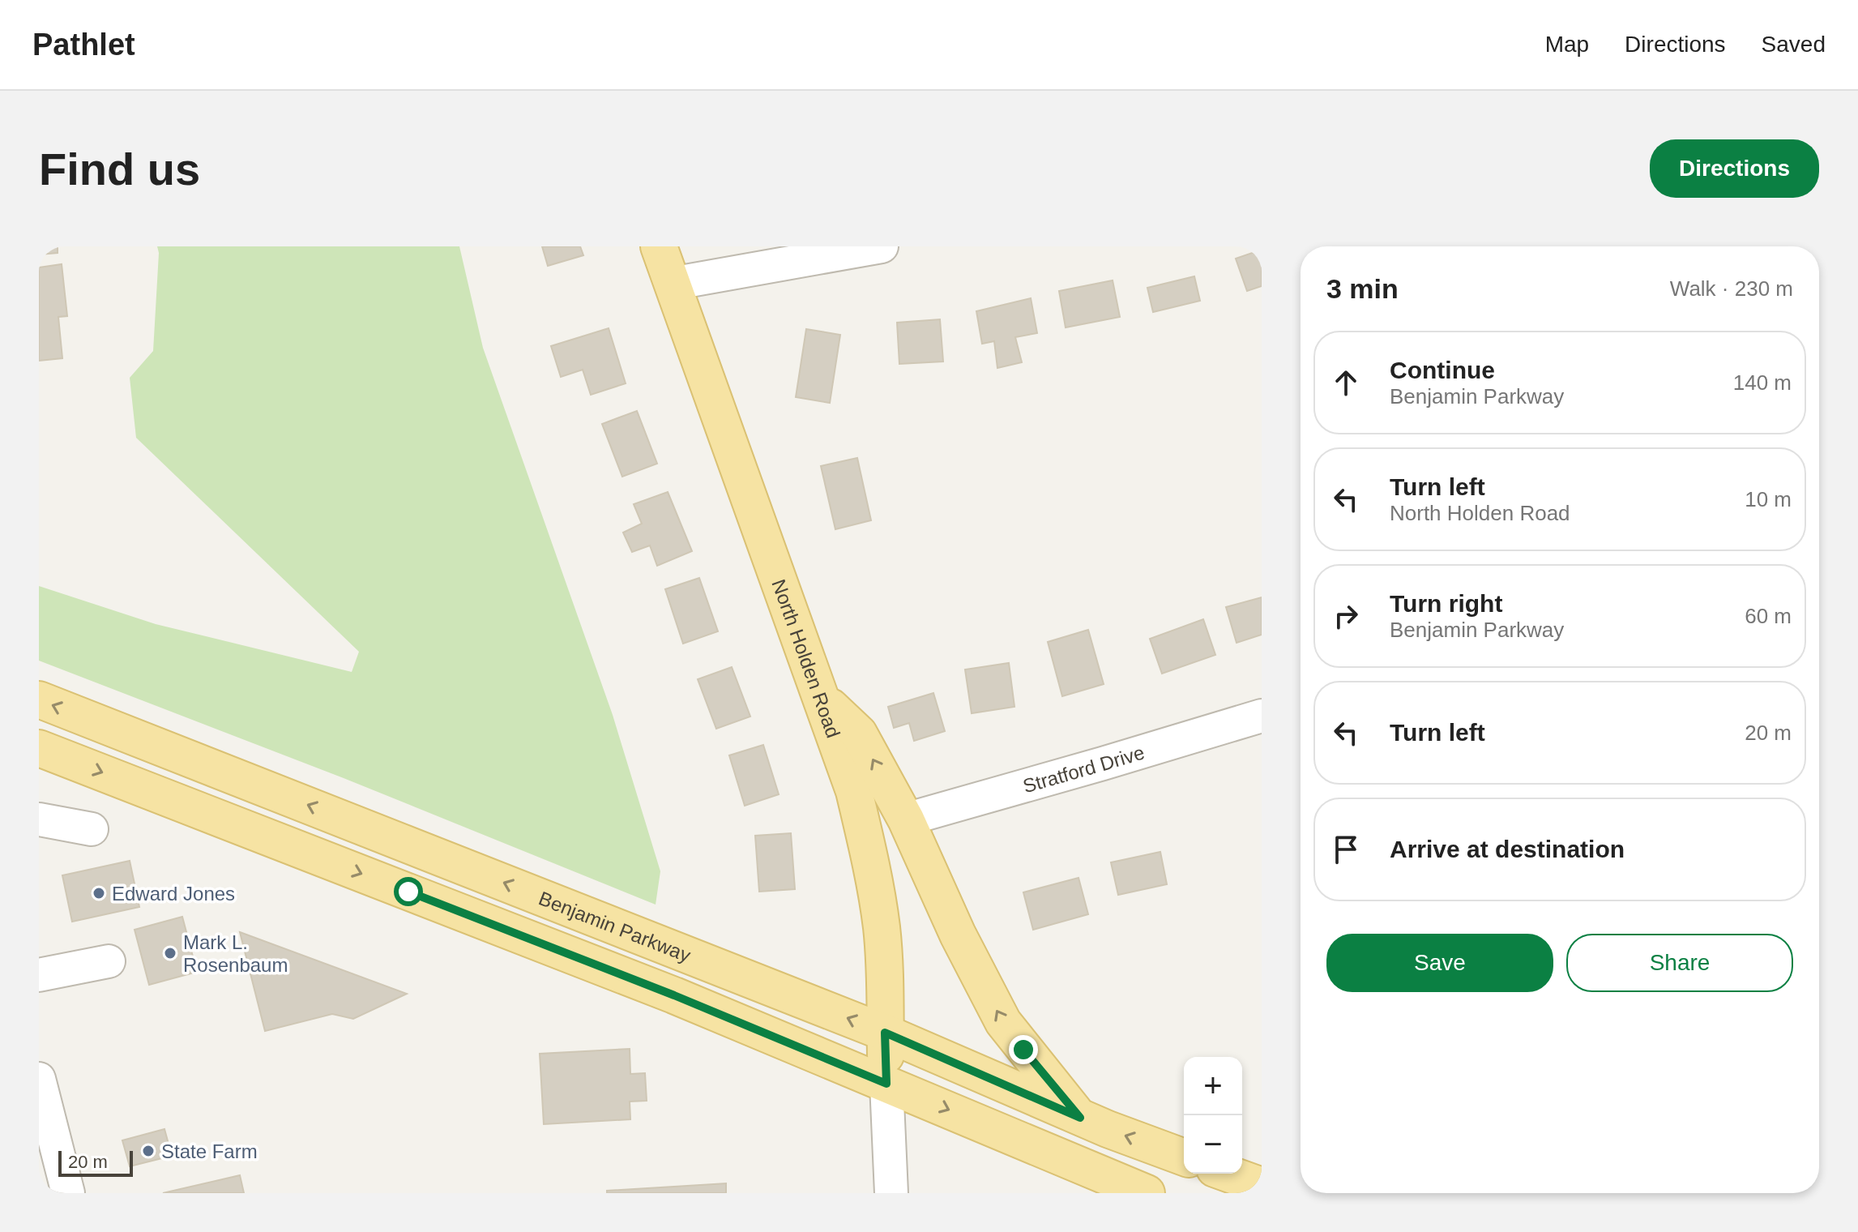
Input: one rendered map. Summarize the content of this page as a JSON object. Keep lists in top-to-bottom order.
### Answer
{
  "streets": {
    "main road": ["North Holden Road", "Benjamin Parkway"],
    "street": ["Stratford Drive"]
  },
  "crossings": [
    ["North Holden Road", "Benjamin Parkway"]
  ],
  "places": ["Edward Jones", "Mark L. Rosenbaum", "State Farm"],
  "scale_bar": "20 m",
  "page": {
    "header": "Pathlet",
    "nav": ["Map", "Directions", "Saved"],
    "buttons": [
      "Directions",
      ["Save", "Share"]
    ],
    "title": "Find us",
    "heading": ["3 min", "Walk · 230 m"],
    "list": [
      ["Continue", "Benjamin Parkway", "140 m"],
      ["Turn left", "North Holden Road", "10 m"],
      ["Turn right", "Benjamin Parkway", "60 m"],
      ["Turn left", "20 m"],
      "Arrive at destination"
    ],
    "map_buttons": ["+", "−"],
    "scale": "20 m"
  }
}
